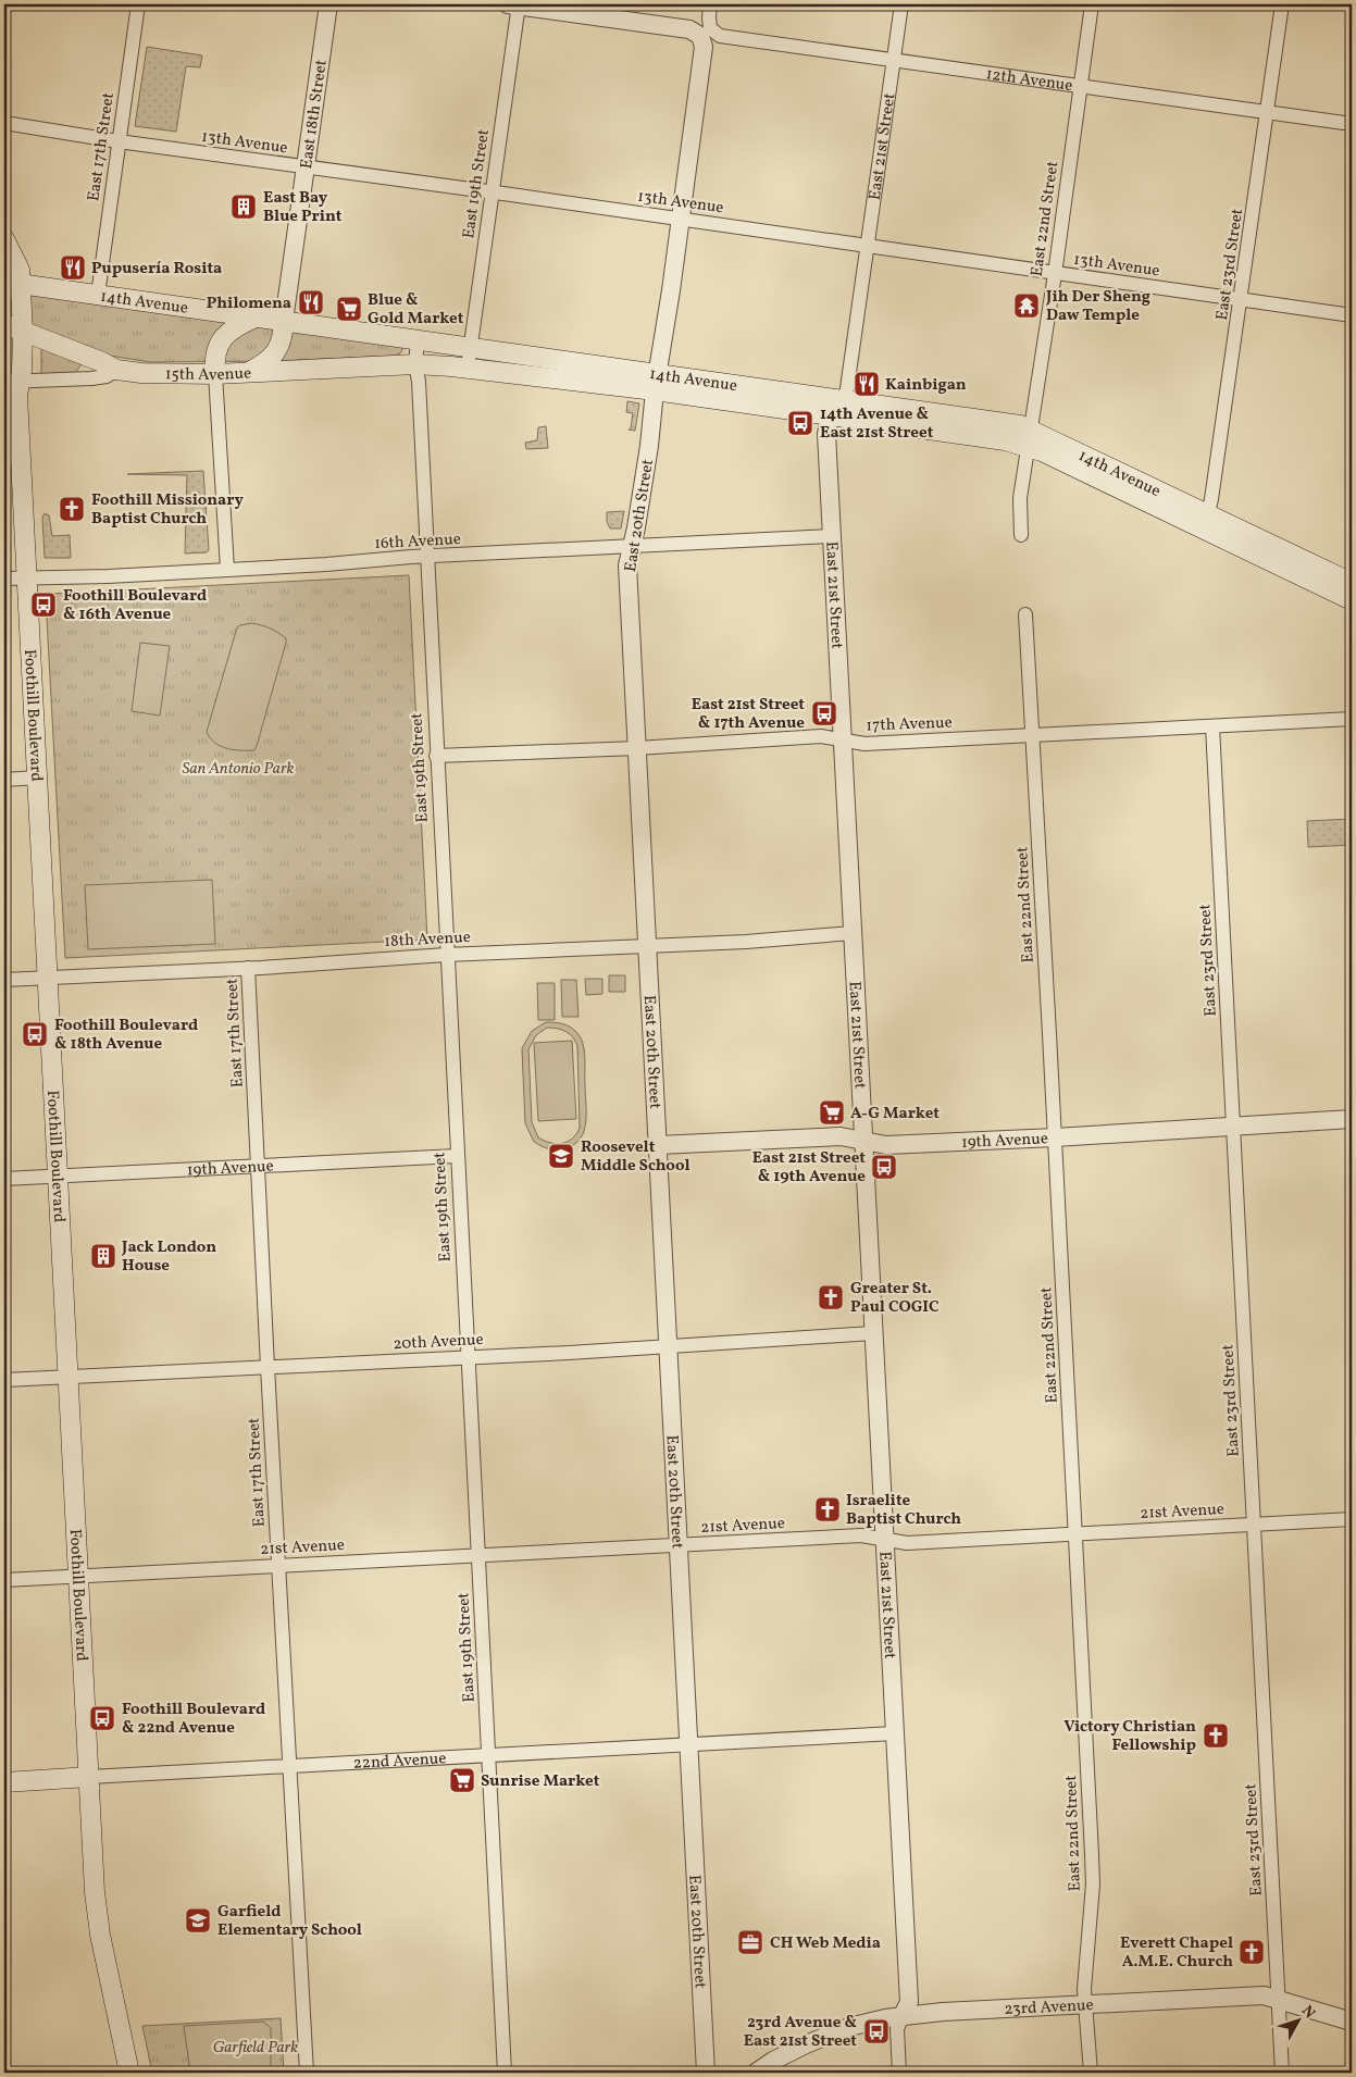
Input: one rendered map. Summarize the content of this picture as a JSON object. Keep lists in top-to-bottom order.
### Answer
{
  "streets": {
    "main road": [
      "14th Avenue",
      "15th Avenue",
      "Foothill Boulevard",
      "22nd Avenue"
    ],
    "street": [
      "12th Avenue",
      "East 18th Street",
      "13th Avenue",
      "East 17th Street",
      "East 21st Street",
      "East 19th Street",
      "East 22nd Street",
      "East 23rd Street",
      "East 20th Street",
      "16th Avenue",
      "17th Avenue",
      "18th Avenue",
      "19th Avenue",
      "20th Avenue",
      "21st Avenue",
      "23rd Avenue"
    ]
  },
  "crossings": [
    ["12th Avenue", "East 21st Street"],
    ["12th Avenue", "East 19th Street"],
    ["12th Avenue", "East 22nd Street"],
    ["12th Avenue", "East 23rd Street"],
    ["12th Avenue", "East 20th Street"],
    ["East 18th Street", "13th Avenue"],
    ["East 18th Street", "14th Avenue"],
    ["13th Avenue", "East 17th Street"],
    ["13th Avenue", "East 21st Street"],
    ["13th Avenue", "East 19th Street"],
    ["13th Avenue", "East 22nd Street"],
    ["13th Avenue", "East 23rd Street"],
    ["13th Avenue", "East 20th Street"],
    ["East 17th Street", "14th Avenue"],
    ["East 17th Street", "18th Avenue"],
    ["East 17th Street", "19th Avenue"],
    ["East 17th Street", "20th Avenue"],
    ["East 17th Street", "21st Avenue"],
    ["East 17th Street", "22nd Avenue"],
    ["East 21st Street", "14th Avenue"],
    ["East 21st Street", "16th Avenue"],
    ["East 21st Street", "17th Avenue"],
    ["East 21st Street", "18th Avenue"],
    ["East 21st Street", "19th Avenue"],
    ["East 21st Street", "20th Avenue"],
    ["East 21st Street", "21st Avenue"],
    ["East 21st Street", "22nd Avenue"],
    ["East 21st Street", "23rd Avenue"],
    ["East 19th Street", "14th Avenue"],
    ["East 19th Street", "15th Avenue"],
    ["East 19th Street", "16th Avenue"],
    ["East 19th Street", "17th Avenue"],
    ["East 19th Street", "18th Avenue"],
    ["East 19th Street", "19th Avenue"],
    ["East 19th Street", "20th Avenue"],
    ["East 19th Street", "21st Avenue"],
    ["East 19th Street", "22nd Avenue"],
    ["East 22nd Street", "14th Avenue"],
    ["East 22nd Street", "17th Avenue"],
    ["East 22nd Street", "19th Avenue"],
    ["East 22nd Street", "21st Avenue"],
    ["East 22nd Street", "23rd Avenue"],
    ["East 23rd Street", "14th Avenue"],
    ["East 23rd Street", "17th Avenue"],
    ["East 23rd Street", "19th Avenue"],
    ["East 23rd Street", "21st Avenue"],
    ["East 23rd Street", "23rd Avenue"],
    ["14th Avenue", "15th Avenue"],
    ["14th Avenue", "East 20th Street"],
    ["14th Avenue", "Foothill Boulevard"],
    ["15th Avenue", "Foothill Boulevard"],
    ["East 20th Street", "16th Avenue"],
    ["East 20th Street", "17th Avenue"],
    ["East 20th Street", "18th Avenue"],
    ["East 20th Street", "19th Avenue"],
    ["East 20th Street", "20th Avenue"],
    ["East 20th Street", "21st Avenue"],
    ["East 20th Street", "22nd Avenue"],
    ["16th Avenue", "Foothill Boulevard"],
    ["Foothill Boulevard", "18th Avenue"],
    ["Foothill Boulevard", "19th Avenue"],
    ["Foothill Boulevard", "20th Avenue"],
    ["Foothill Boulevard", "21st Avenue"],
    ["Foothill Boulevard", "22nd Avenue"]
  ],
  "parks": ["San Antonio Park", "Garfield Park"],
  "places": {
    "building": ["East Bay Blue Print", "Jack London House"],
    "restaurant": ["Pupusería Rosita", "Philomena", "Kainbigan"],
    "temple": ["Jih Der Sheng Daw Temple"],
    "supermarket": ["Blue & Gold Market", "A-G Market", "Sunrise Market"],
    "bus stop": [
      "14th Avenue & East 21st Street",
      "Foothill Boulevard & 16th Avenue",
      "East 21st Street & 17th Avenue",
      "Foothill Boulevard & 18th Avenue",
      "East 21st Street & 19th Avenue",
      "Foothill Boulevard & 22nd Avenue",
      "23rd Avenue & East 21st Street"
    ],
    "church": [
      "Foothill Missionary Baptist Church",
      "Greater St. Paul COGIC",
      "Israelite Baptist Church",
      "Victory Christian Fellowship",
      "Everett Chapel A.M.E. Church"
    ],
    "school or university": ["Roosevelt Middle School", "Garfield Elementary School"],
    "office": ["CH Web Media"]
  },
  "north": "top right"
}
